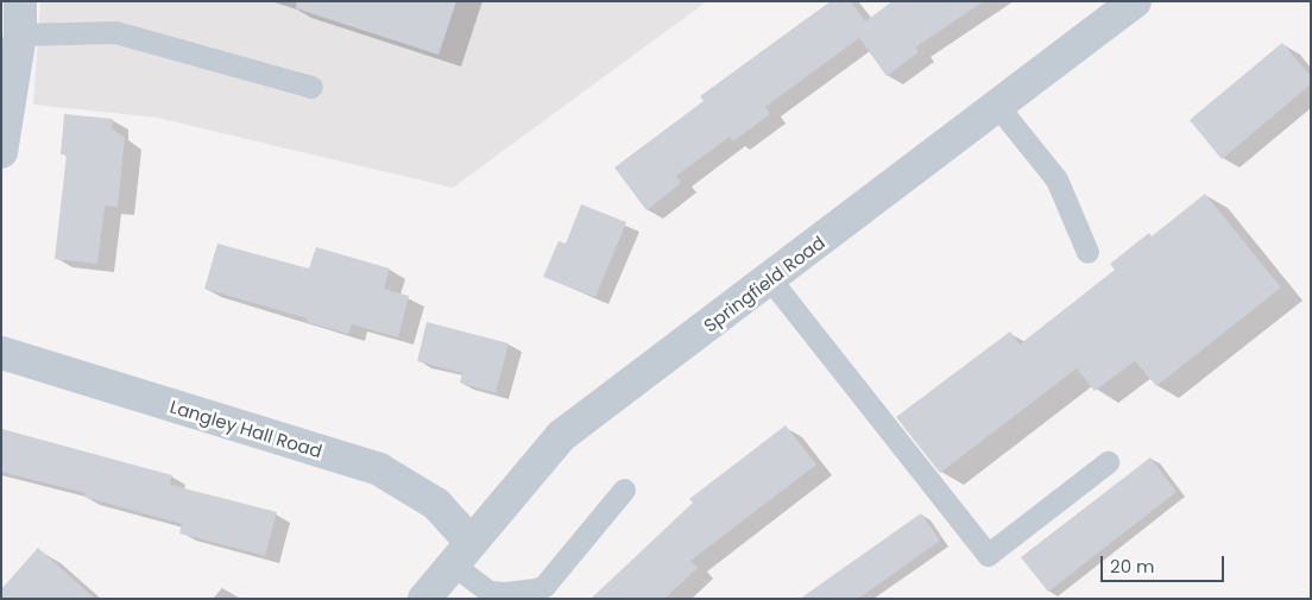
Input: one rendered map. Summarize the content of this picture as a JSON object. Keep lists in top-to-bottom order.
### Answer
{
  "streets": {
    "street": ["Springfield Road", "Langley Hall Road"]
  },
  "crossings": [
    ["Springfield Road", "Langley Hall Road"]
  ],
  "scale_bar": "20 m"
}
